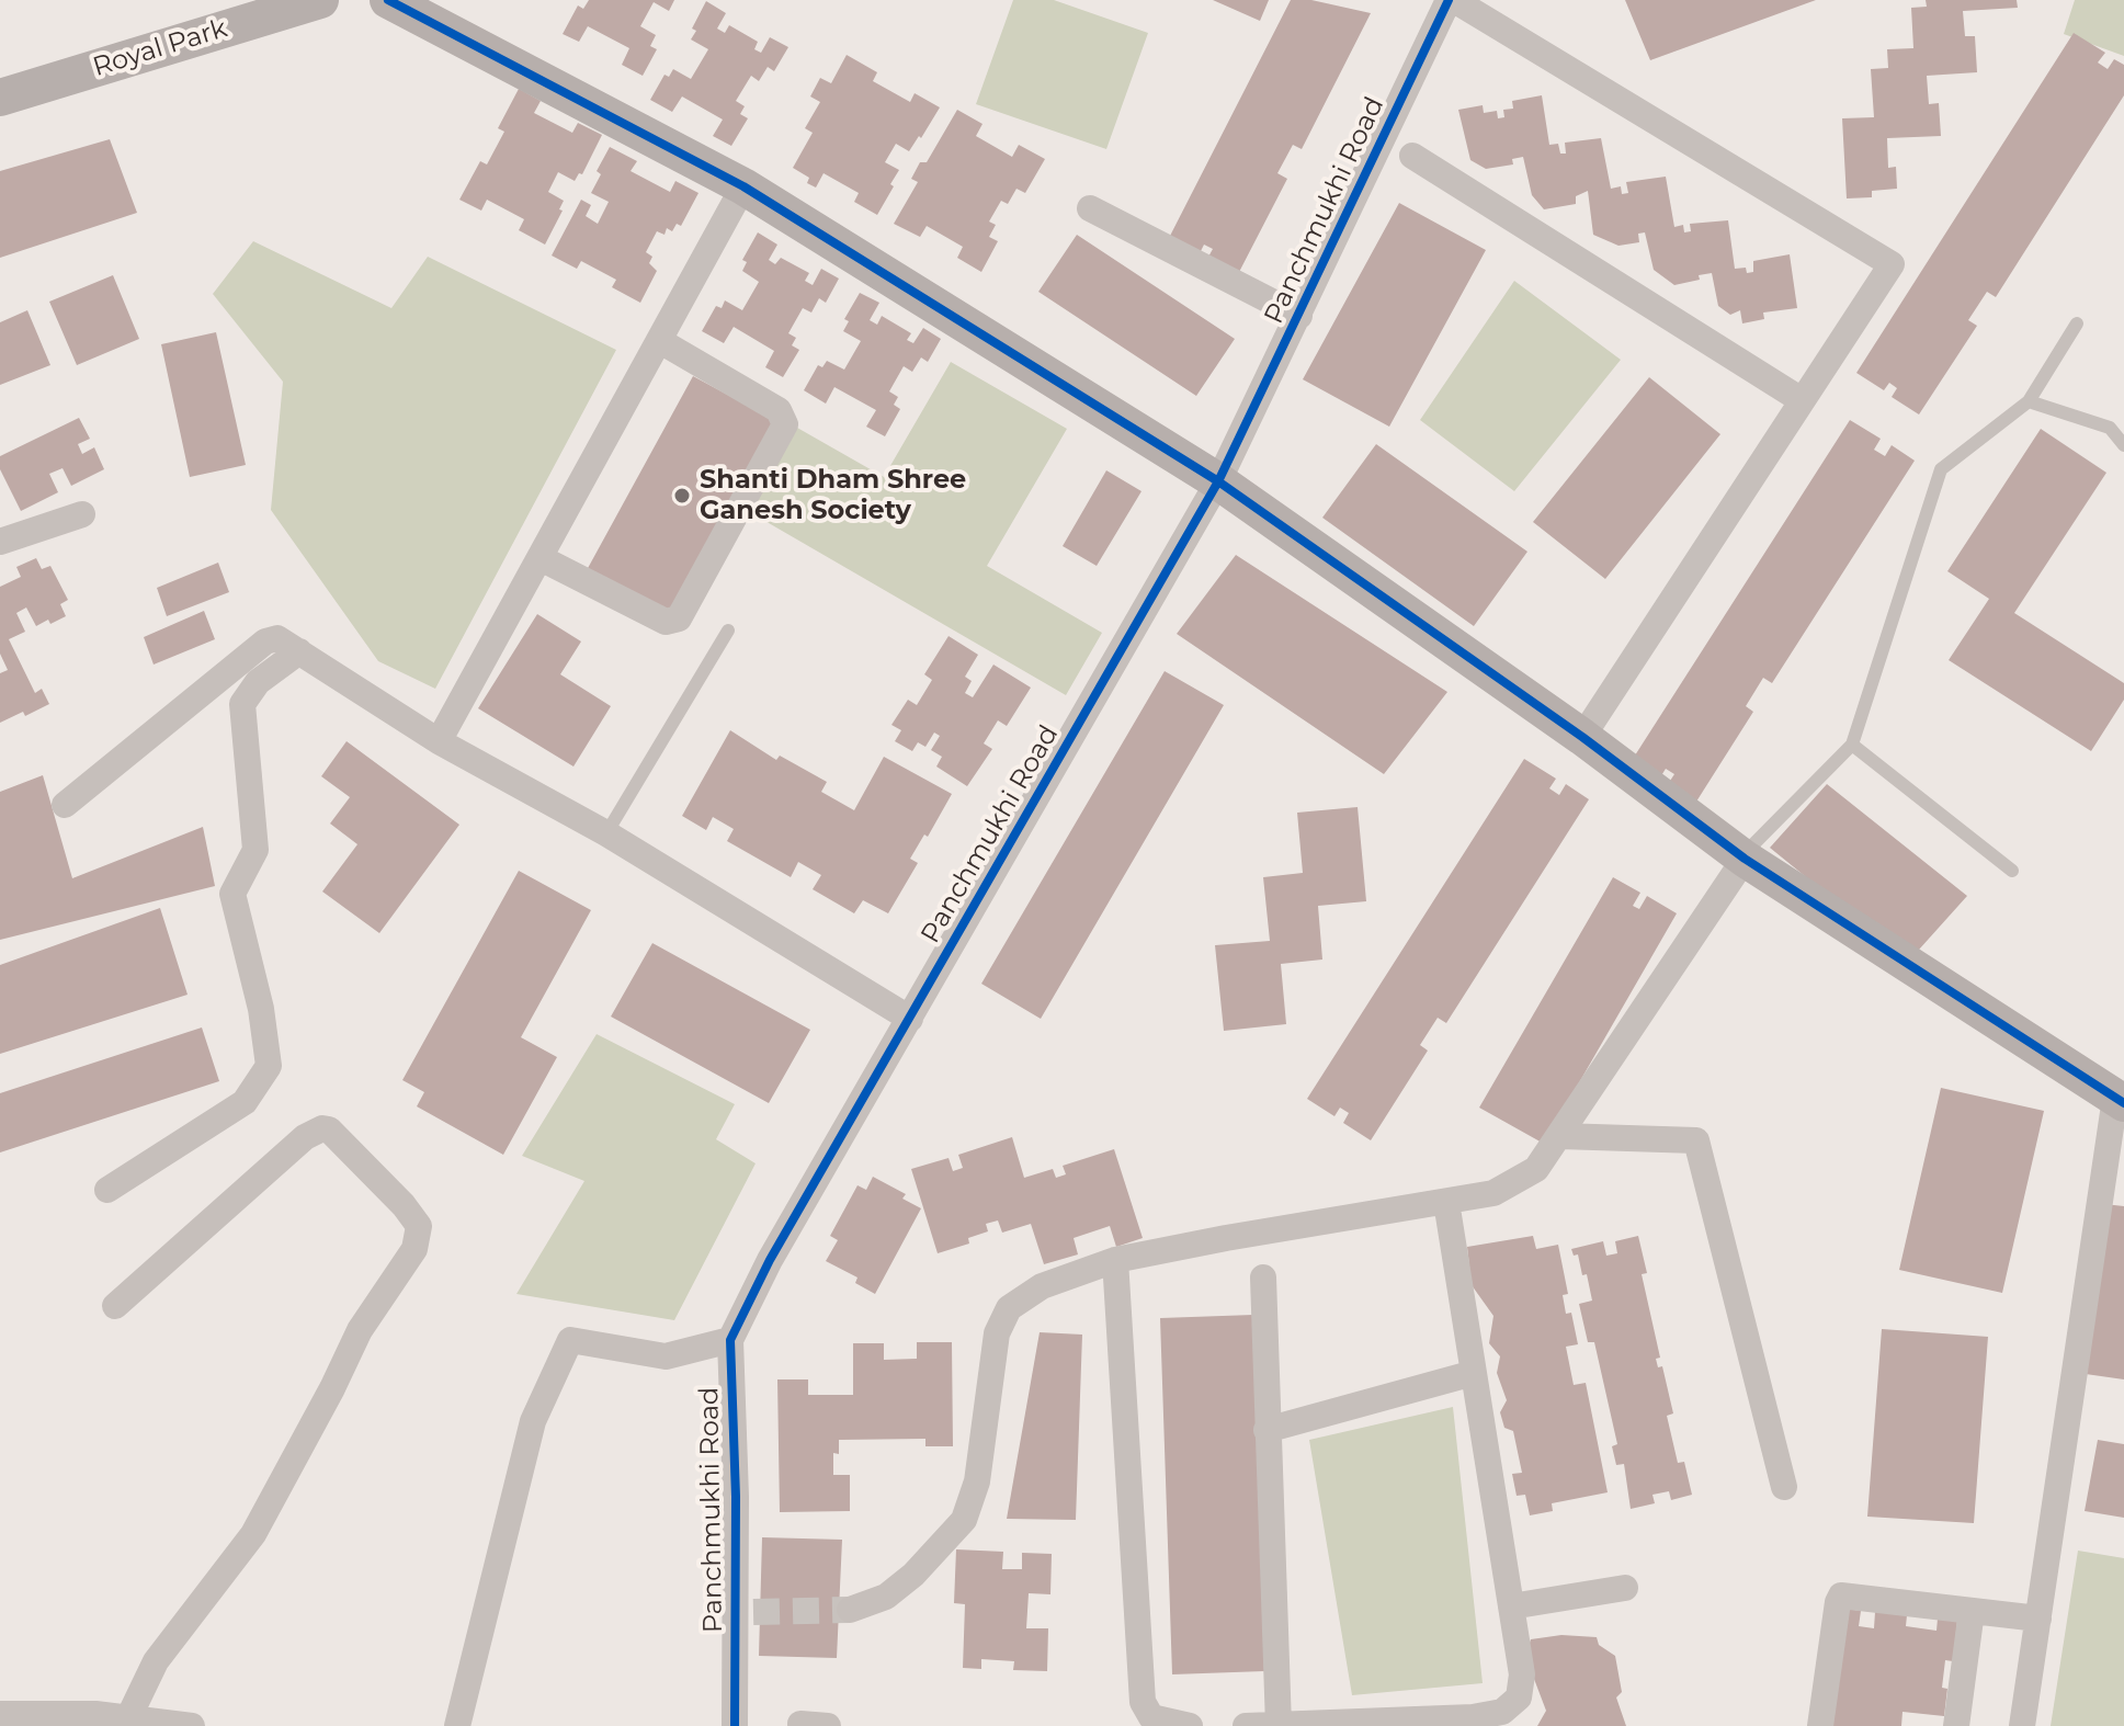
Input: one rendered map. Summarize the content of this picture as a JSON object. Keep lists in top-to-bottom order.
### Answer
{
  "streets": {
    "street": ["Royal Park", "Panchmukhi Road"]
  },
  "places": ["Shanti Dham Shree Ganesh Society"]
}
